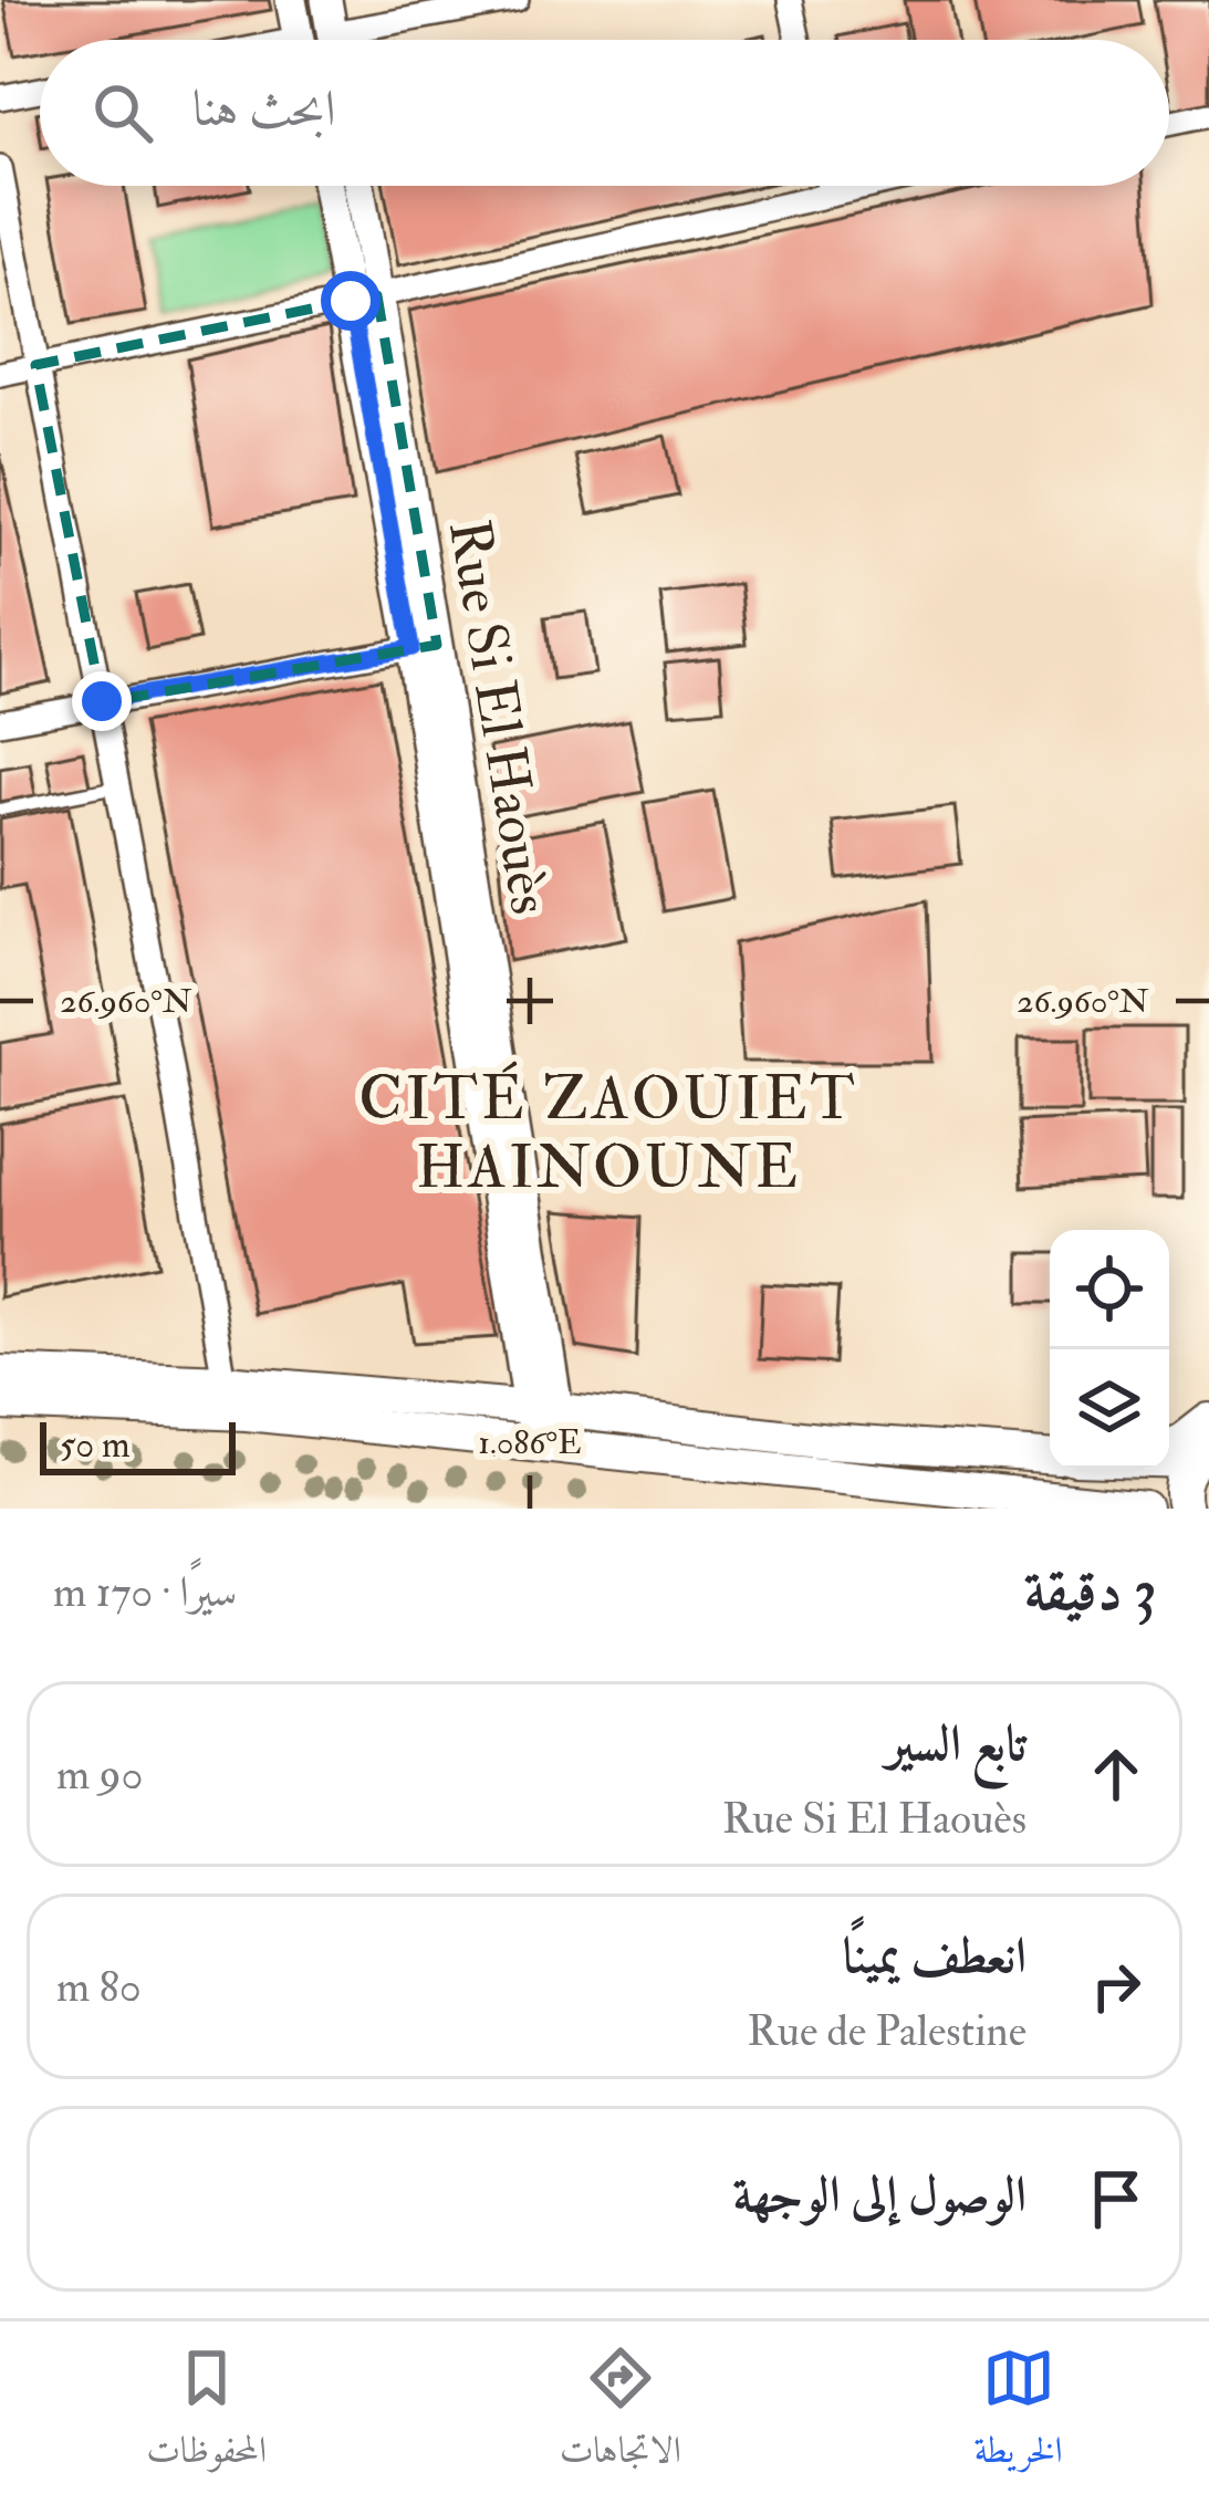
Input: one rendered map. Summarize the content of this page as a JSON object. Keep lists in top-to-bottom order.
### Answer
{
  "streets": {
    "street": ["Rue Si El Haouès"]
  },
  "districts": ["CITÉ ZAOUIET HAINOUNE"],
  "scale_bar": "50 m",
  "page": {
    "search": "ابحث هنا",
    "scale": "50 m",
    "heading": ["3 دقيقة", "سيرًا · 170 m"],
    "list": [
      ["تابع السير", "Rue Si El Haouès", "90 m"],
      ["انعطف يمينًا", "Rue de Palestine", "80 m"],
      "الوصول إلى الوجهة"
    ],
    "nav": ["الخريطة", "الاتجاهات", "المحفوظات"]
  },
  "coordinates": ["26.960°N", "1.086°E"]
}
